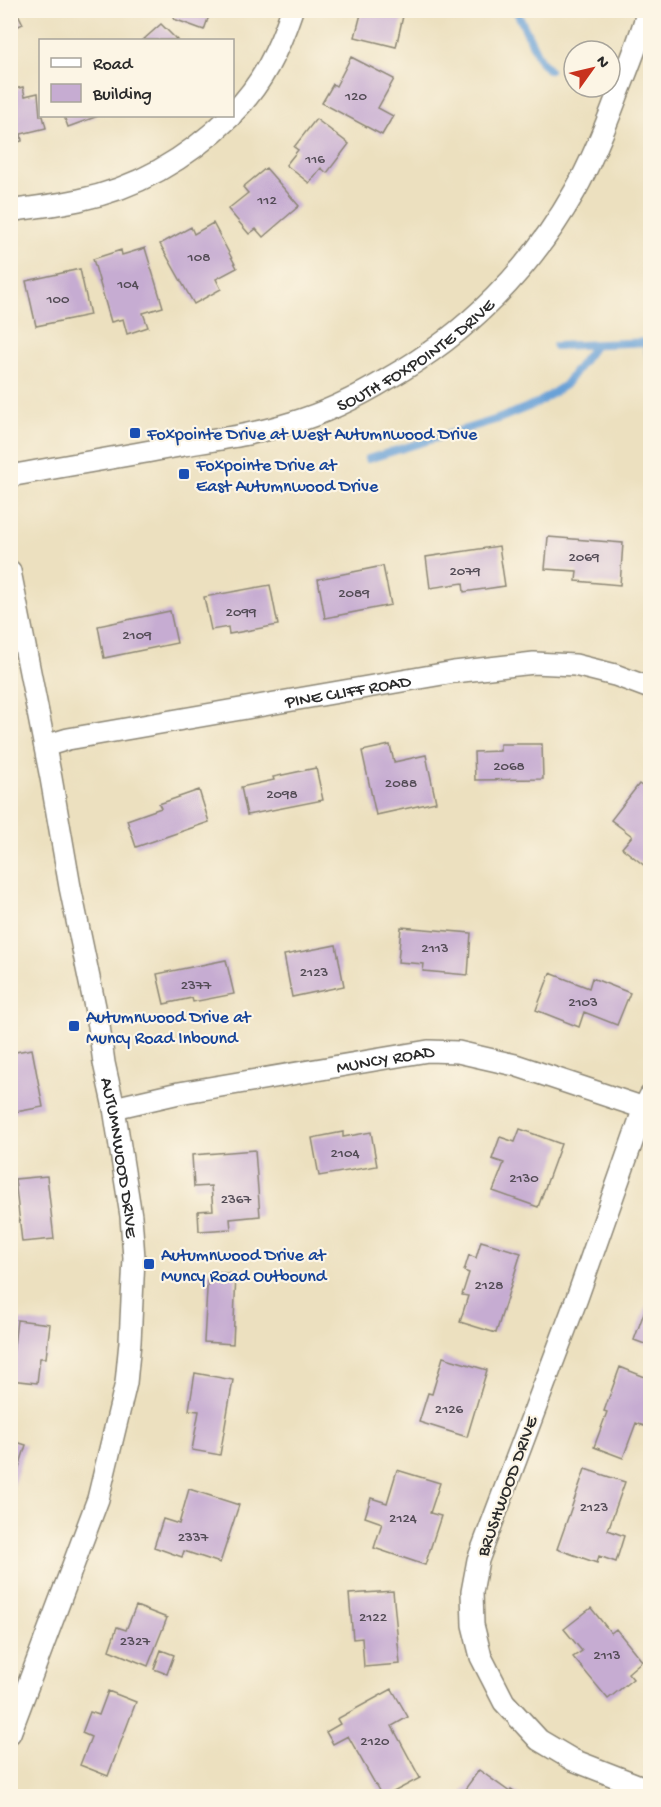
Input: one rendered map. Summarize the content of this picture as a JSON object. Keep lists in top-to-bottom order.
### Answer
{
  "streets": {
    "street": [
      "SOUTH FOXPOINTE DRIVE",
      "PINE CLIFF ROAD",
      "MUNCY ROAD",
      "AUTUMNWOOD DRIVE",
      "BRUSHWOOD DRIVE"
    ]
  },
  "crossings": [
    ["PINE CLIFF ROAD", "AUTUMNWOOD DRIVE"],
    ["MUNCY ROAD", "AUTUMNWOOD DRIVE"],
    ["MUNCY ROAD", "BRUSHWOOD DRIVE"]
  ],
  "places": {
    "transit": [
      "Foxpointe Drive at West Autumnwood Drive",
      "Foxpointe Drive at East Autumnwood Drive",
      "Autumnwood Drive at Muncy Road Inbound",
      "Autumnwood Drive at Muncy Road Outbound"
    ]
  },
  "house_numbers": [
    "120",
    "116",
    "112",
    "108",
    "104",
    "100",
    "2069",
    "2079",
    "2089",
    "2099",
    "2109",
    "2068",
    "2088",
    "2098",
    "2113",
    "2123",
    "2377",
    "2103",
    "2104",
    "2130",
    "2367",
    "2128",
    "2126",
    "2123",
    "2124",
    "2337",
    "2122",
    "2327",
    "2113",
    "2120"
  ],
  "legend": ["Road", "Building"],
  "north": "top right"
}
